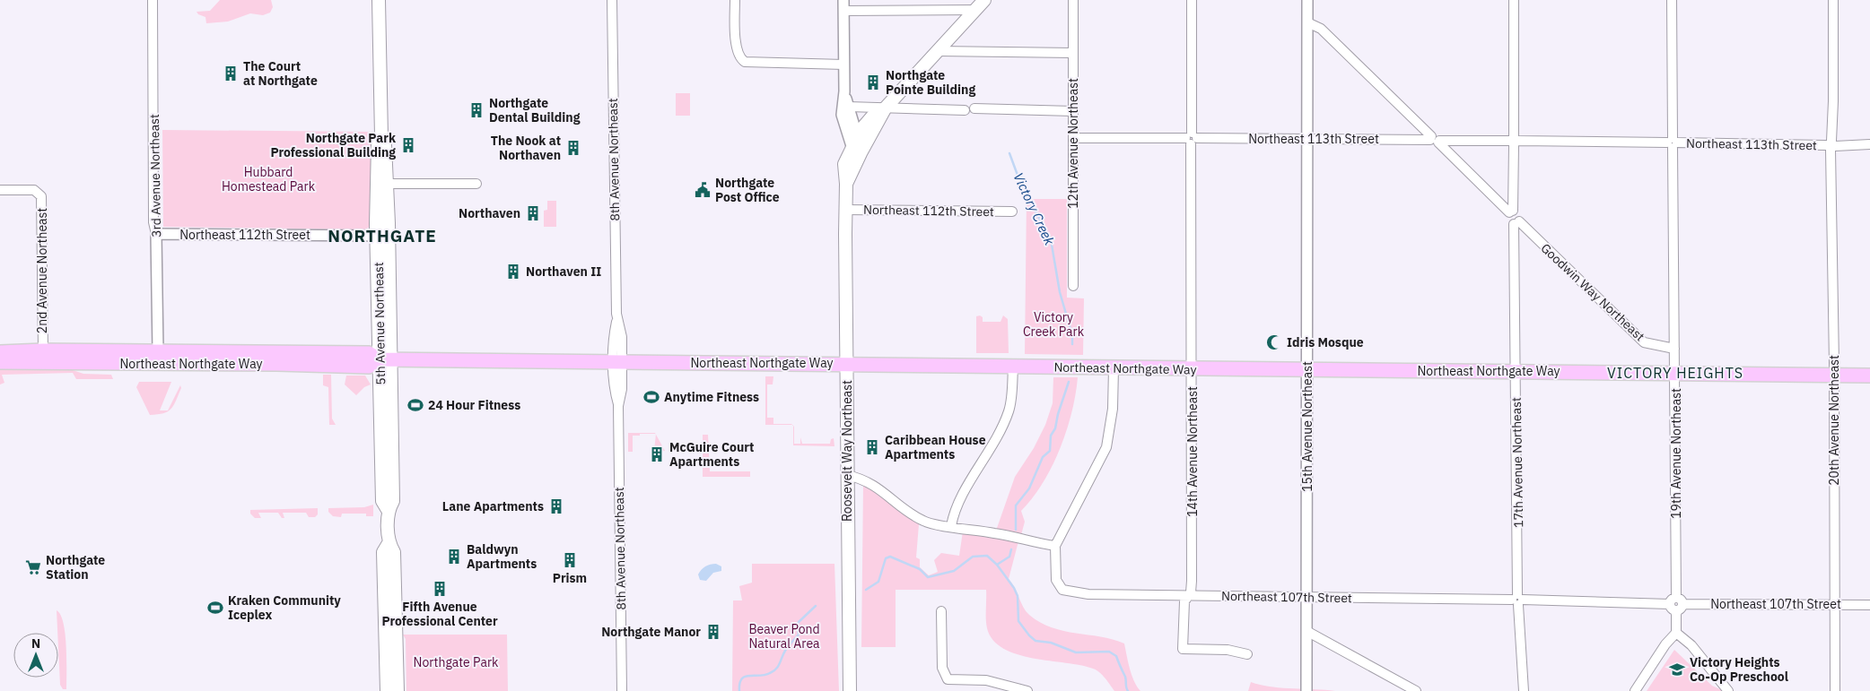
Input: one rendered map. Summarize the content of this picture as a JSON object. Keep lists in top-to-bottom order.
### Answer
{
  "streets": {
    "main road": ["5th Avenue Northeast", "Northeast Northgate Way", "Roosevelt Way Northeast"],
    "street": [
      "Northeast 113th Street",
      "12th Avenue Northeast",
      "8th Avenue Northeast",
      "3rd Avenue Northeast",
      "Northeast 112th Street",
      "2nd Avenue Northeast",
      "Goodwin Way Northeast",
      "20th Avenue Northeast",
      "15th Avenue Northeast",
      "14th Avenue Northeast",
      "19th Avenue Northeast",
      "17th Avenue Northeast",
      "Northeast 107th Street"
    ]
  },
  "crossings": [
    ["Northeast 113th Street", "12th Avenue Northeast"],
    ["Northeast 113th Street", "20th Avenue Northeast"],
    ["Northeast 113th Street", "15th Avenue Northeast"],
    ["Northeast 113th Street", "14th Avenue Northeast"],
    ["Northeast 113th Street", "19th Avenue Northeast"],
    ["8th Avenue Northeast", "Northeast Northgate Way"],
    ["3rd Avenue Northeast", "Northeast 112th Street"],
    ["3rd Avenue Northeast", "Northeast Northgate Way"],
    ["Northeast 112th Street", "5th Avenue Northeast"],
    ["Northeast 112th Street", "Roosevelt Way Northeast"],
    ["2nd Avenue Northeast", "Northeast Northgate Way"],
    ["Goodwin Way Northeast", "19th Avenue Northeast"],
    ["Goodwin Way Northeast", "17th Avenue Northeast"],
    ["5th Avenue Northeast", "Northeast Northgate Way"],
    ["Northeast Northgate Way", "20th Avenue Northeast"],
    ["Northeast Northgate Way", "15th Avenue Northeast"],
    ["Northeast Northgate Way", "Roosevelt Way Northeast"],
    ["Northeast Northgate Way", "14th Avenue Northeast"],
    ["Northeast Northgate Way", "19th Avenue Northeast"],
    ["Northeast Northgate Way", "17th Avenue Northeast"],
    ["20th Avenue Northeast", "Northeast 107th Street"],
    ["15th Avenue Northeast", "Northeast 107th Street"],
    ["14th Avenue Northeast", "Northeast 107th Street"],
    ["19th Avenue Northeast", "Northeast 107th Street"],
    ["17th Avenue Northeast", "Northeast 107th Street"]
  ],
  "districts": ["NORTHGATE", "VICTORY HEIGHTS"],
  "water": ["Victory Creek"],
  "parks": [
    "Hubbard Homestead Park",
    "Victory Creek Park",
    "Beaver Pond Natural Area",
    "Northgate Park"
  ],
  "places": {
    "building": [
      "The Court at Northgate",
      "Northgate Pointe Building",
      "Northgate Dental Building",
      "Northgate Park Professional Building",
      "The Nook at Northaven",
      "Northaven",
      "Northaven II",
      "Caribbean House Apartments",
      "McGuire Court Apartments",
      "Lane Apartments",
      "Baldwyn Apartments",
      "Prism",
      "Fifth Avenue Professional Center",
      "Northgate Manor"
    ],
    "public building": ["Northgate Post Office"],
    "mosque": ["Idris Mosque"],
    "sports": ["Anytime Fitness", "24 Hour Fitness", "Kraken Community Iceplex"],
    "supermarket": ["Northgate Station"],
    "school or university": ["Victory Heights Co-Op Preschool"]
  },
  "north": "top"
}
